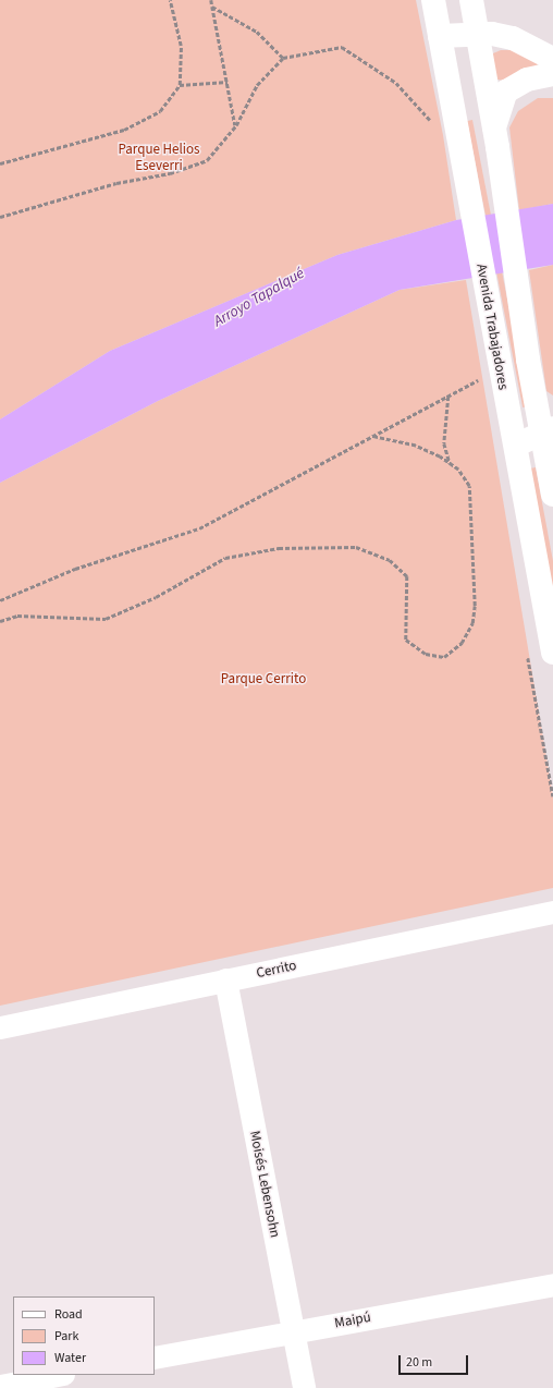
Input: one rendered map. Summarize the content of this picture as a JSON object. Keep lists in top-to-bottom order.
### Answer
{
  "streets": {
    "main road": ["Avenida Trabajadores"],
    "street": ["Cerrito", "Moisés Lebensohn", "Maipú"]
  },
  "crossings": [
    ["Cerrito", "Moisés Lebensohn"],
    ["Moisés Lebensohn", "Maipú"]
  ],
  "water": ["Arroyo Tapalqué"],
  "parks": ["Parque Helios Eseverri", "Parque Cerrito"],
  "legend": ["Road", "Park", "Water"],
  "scale_bar": "20 m"
}
